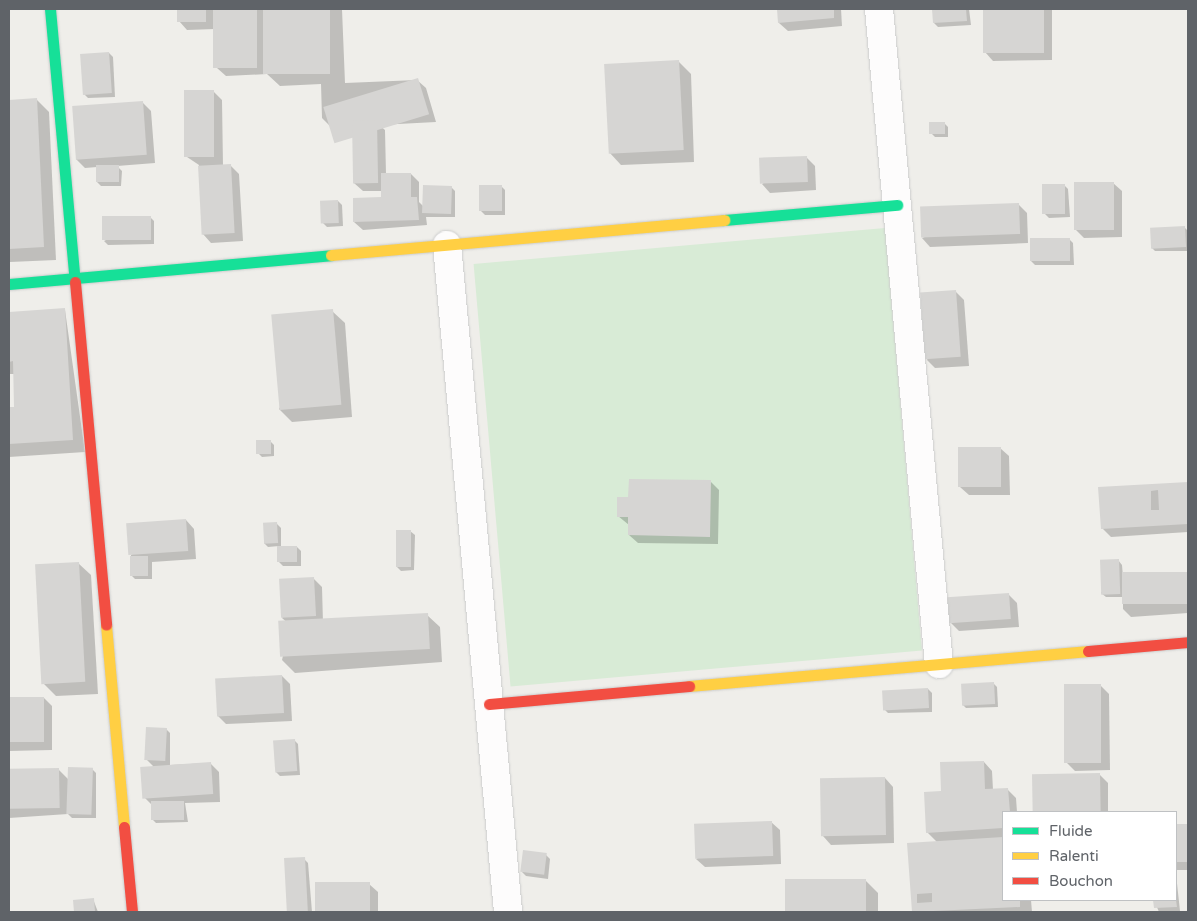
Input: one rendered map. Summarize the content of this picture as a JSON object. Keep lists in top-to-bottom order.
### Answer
{
  "legend": ["Fluide", "Ralenti", "Bouchon"]
}
